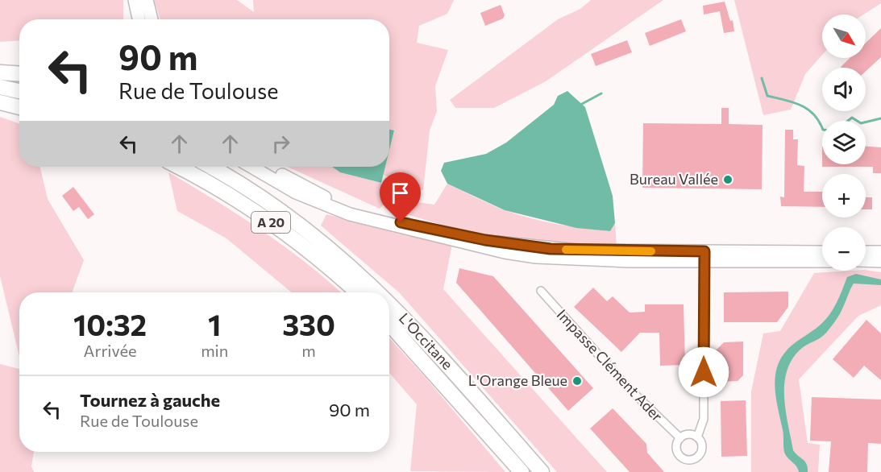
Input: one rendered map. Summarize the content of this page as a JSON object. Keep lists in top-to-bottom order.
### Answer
{
  "streets": {
    "highway": ["A 20", "L'Occitane"],
    "street": ["Impasse Clément Ader"]
  },
  "places": ["Bureau Vallée", "L'Orange Bleue"],
  "north": "bottom right",
  "page": {
    "map_buttons": ["+", "−"],
    "turn": ["90 m", "Rue de Toulouse"],
    "eta": [
      "10:32",
      "Arrivée",
      "1",
      "min",
      "330",
      "m"
    ],
    "list": [
      {
        "name": "Tournez à gauche",
        "note": "Rue de Toulouse",
        "value": "90 m"
      }
    ]
  }
}
